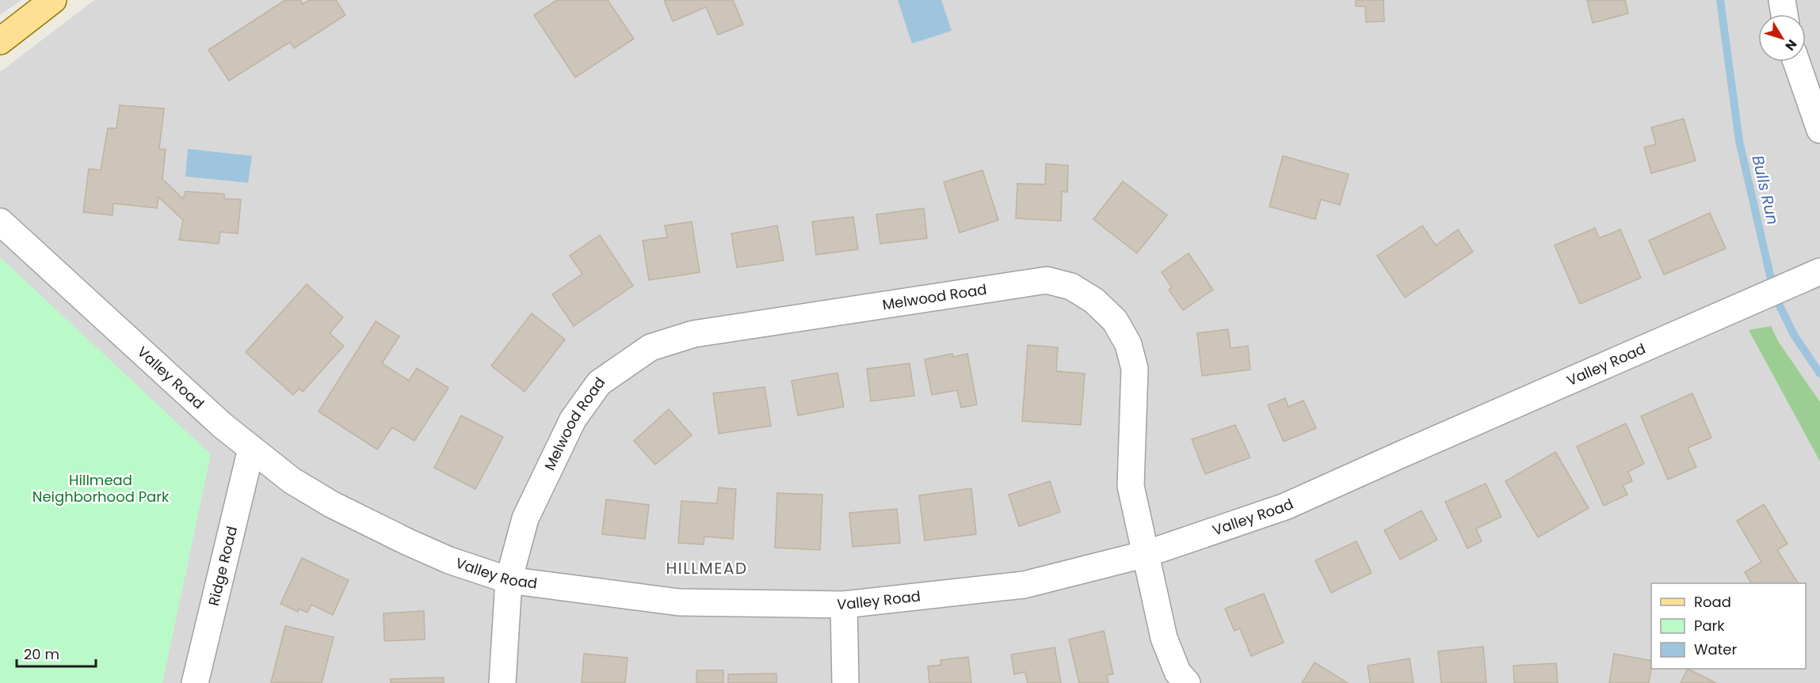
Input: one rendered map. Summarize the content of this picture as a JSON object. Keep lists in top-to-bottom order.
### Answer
{
  "streets": {
    "street": ["Melwood Road", "Valley Road", "Ridge Road"]
  },
  "crossings": [
    ["Melwood Road", "Valley Road"],
    ["Valley Road", "Ridge Road"]
  ],
  "districts": ["HILLMEAD"],
  "water": ["Bulls Run"],
  "parks": ["Hillmead Neighborhood Park"],
  "legend": ["Road", "Park", "Water"],
  "scale_bar": "20 m",
  "north": "bottom right"
}
